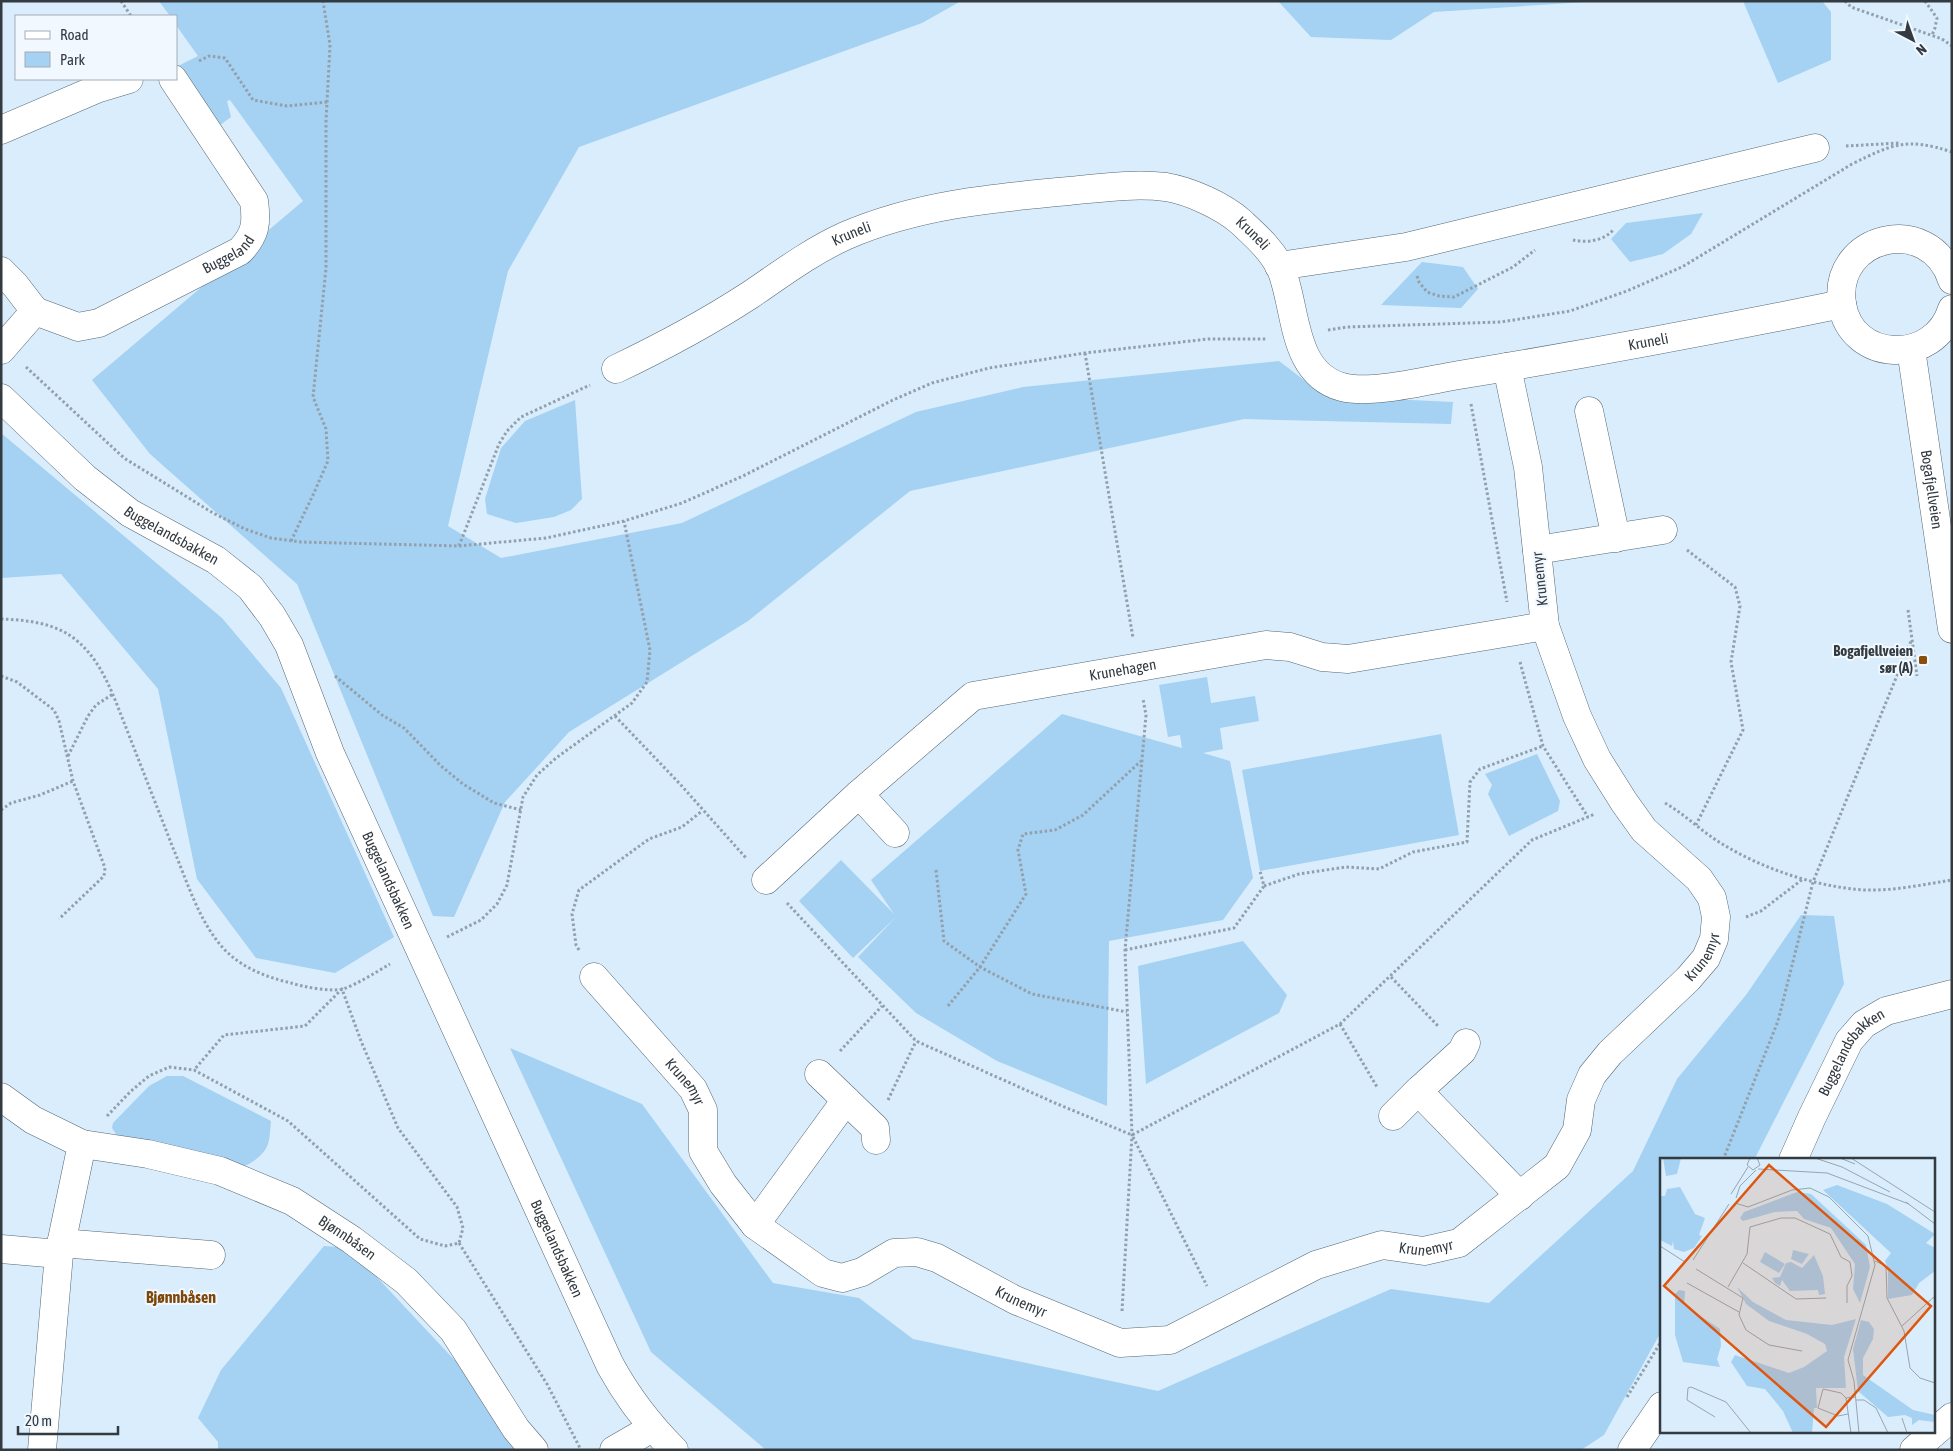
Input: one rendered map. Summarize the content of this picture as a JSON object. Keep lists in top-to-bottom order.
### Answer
{
  "streets": {
    "main road": [
      "Kruneli",
      "Buggeland",
      "Bogafjellveien",
      "Buggelandsbakken",
      "Krunemyr",
      "Krunehagen",
      "Bjønnbåsen"
    ]
  },
  "crossings": [
    ["Kruneli", "Krunemyr"],
    ["Krunemyr", "Krunehagen"]
  ],
  "districts": ["Bjønnbåsen"],
  "places": {
    "transit": ["Bogafjellveien sør (A)"]
  },
  "legend": ["Road", "Park"],
  "scale_bar": "20 m",
  "north": "bottom right"
}
